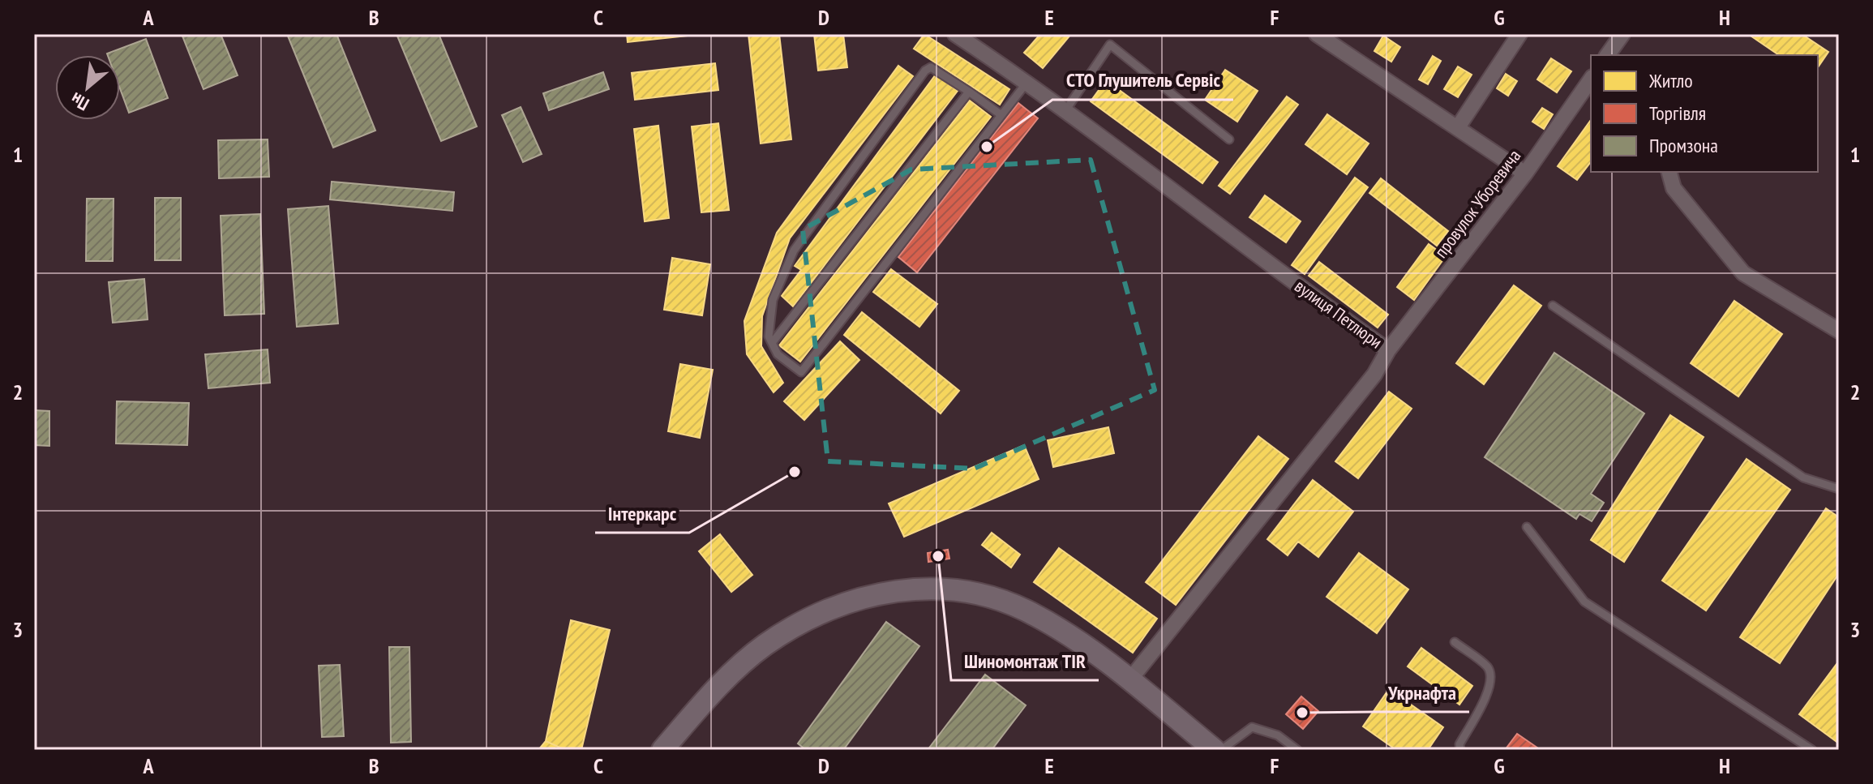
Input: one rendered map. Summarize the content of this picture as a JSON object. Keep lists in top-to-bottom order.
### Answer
{
  "streets": {
    "street": ["провулок Уборевича", "вулиця Петлюри"]
  },
  "crossings": [
    ["провулок Уборевича", "вулиця Петлюри"]
  ],
  "places": [
    "СТО Глушитель Сервіс",
    "Інтеркарс",
    "Шиномонтаж TIR",
    "Укрнафта"
  ],
  "legend": ["Житло", "Торгівля", "Промзона"],
  "north": "bottom left",
  "grid": {
    "columns": [
      "A",
      "B",
      "C",
      "D",
      "E",
      "F",
      "G",
      "H"
    ],
    "rows": ["1", "2", "3"]
  }
}
